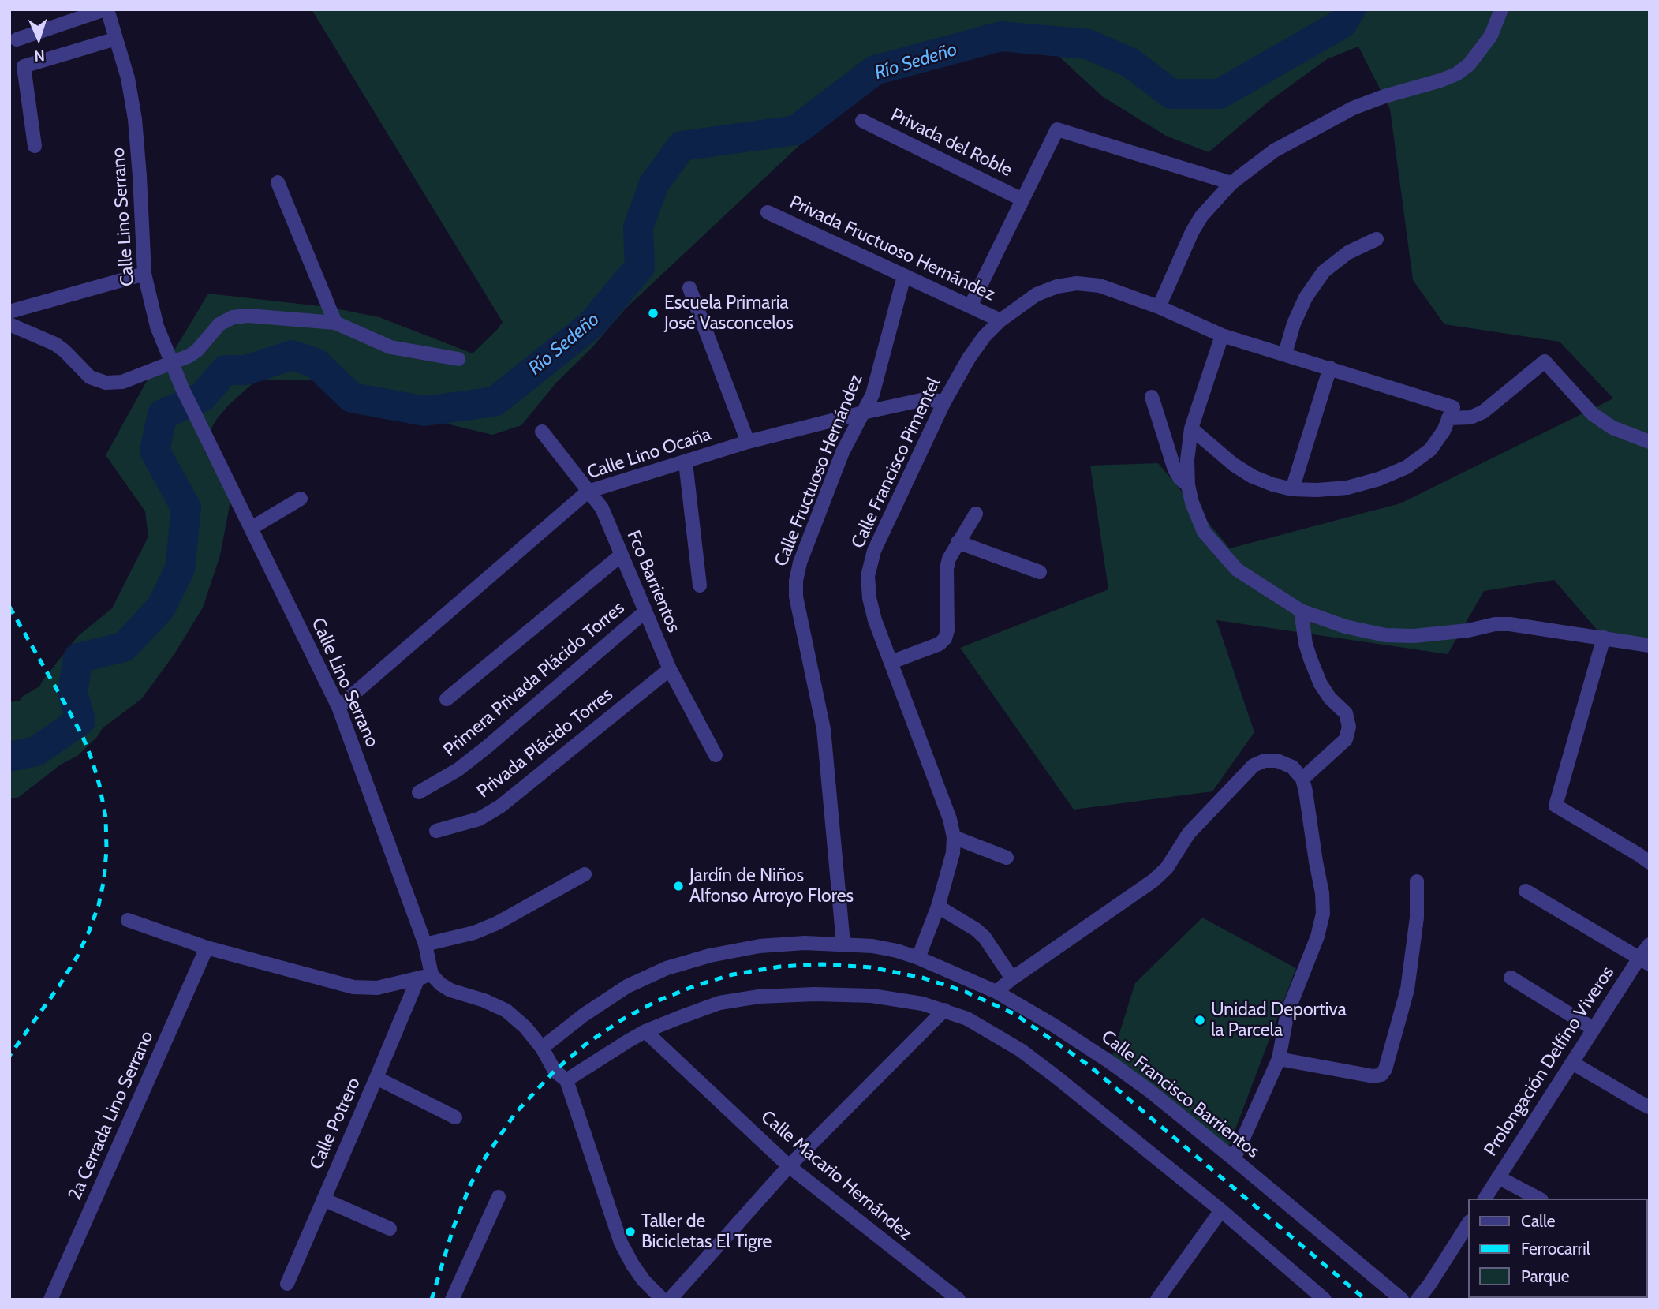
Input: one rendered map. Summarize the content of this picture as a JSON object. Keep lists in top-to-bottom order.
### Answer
{
  "streets": {
    "street": [
      "Privada del Roble",
      "Calle Lino Serrano",
      "Privada Fructuoso Hernández",
      "Calle Lino Ocaña",
      "Calle Francisco Pimentel",
      "Calle Fructuoso Hernández",
      "Fco Barrientos",
      "Primera Privada Plácido Torres",
      "Privada Plácido Torres",
      "Prolongación Delfino Viveros",
      "Calle Francisco Barrientos",
      "2a Cerrada Lino Serrano",
      "Calle Potrero",
      "Calle Macario Hernández"
    ]
  },
  "crossings": [
    ["Calle Lino Serrano", "Calle Lino Ocaña"],
    ["Calle Lino Serrano", "Calle Potrero"],
    ["Privada Fructuoso Hernández", "Calle Francisco Pimentel"],
    ["Privada Fructuoso Hernández", "Calle Fructuoso Hernández"],
    ["Calle Lino Ocaña", "Calle Francisco Pimentel"],
    ["Calle Lino Ocaña", "Calle Fructuoso Hernández"],
    ["Calle Lino Ocaña", "Fco Barrientos"],
    ["Calle Francisco Pimentel", "Calle Francisco Barrientos"],
    ["Calle Fructuoso Hernández", "Calle Francisco Barrientos"],
    ["Fco Barrientos", "Primera Privada Plácido Torres"],
    ["Fco Barrientos", "Privada Plácido Torres"]
  ],
  "water": ["Río Sedeño"],
  "places": [
    "Escuela Primaria José Vasconcelos",
    "Jardín de Niños Alfonso Arroyo Flores",
    "Unidad Deportiva la Parcela",
    "Taller de Bicicletas El Tigre"
  ],
  "legend": ["Calle", "Ferrocarril", "Parque"],
  "north": "bottom"
}
